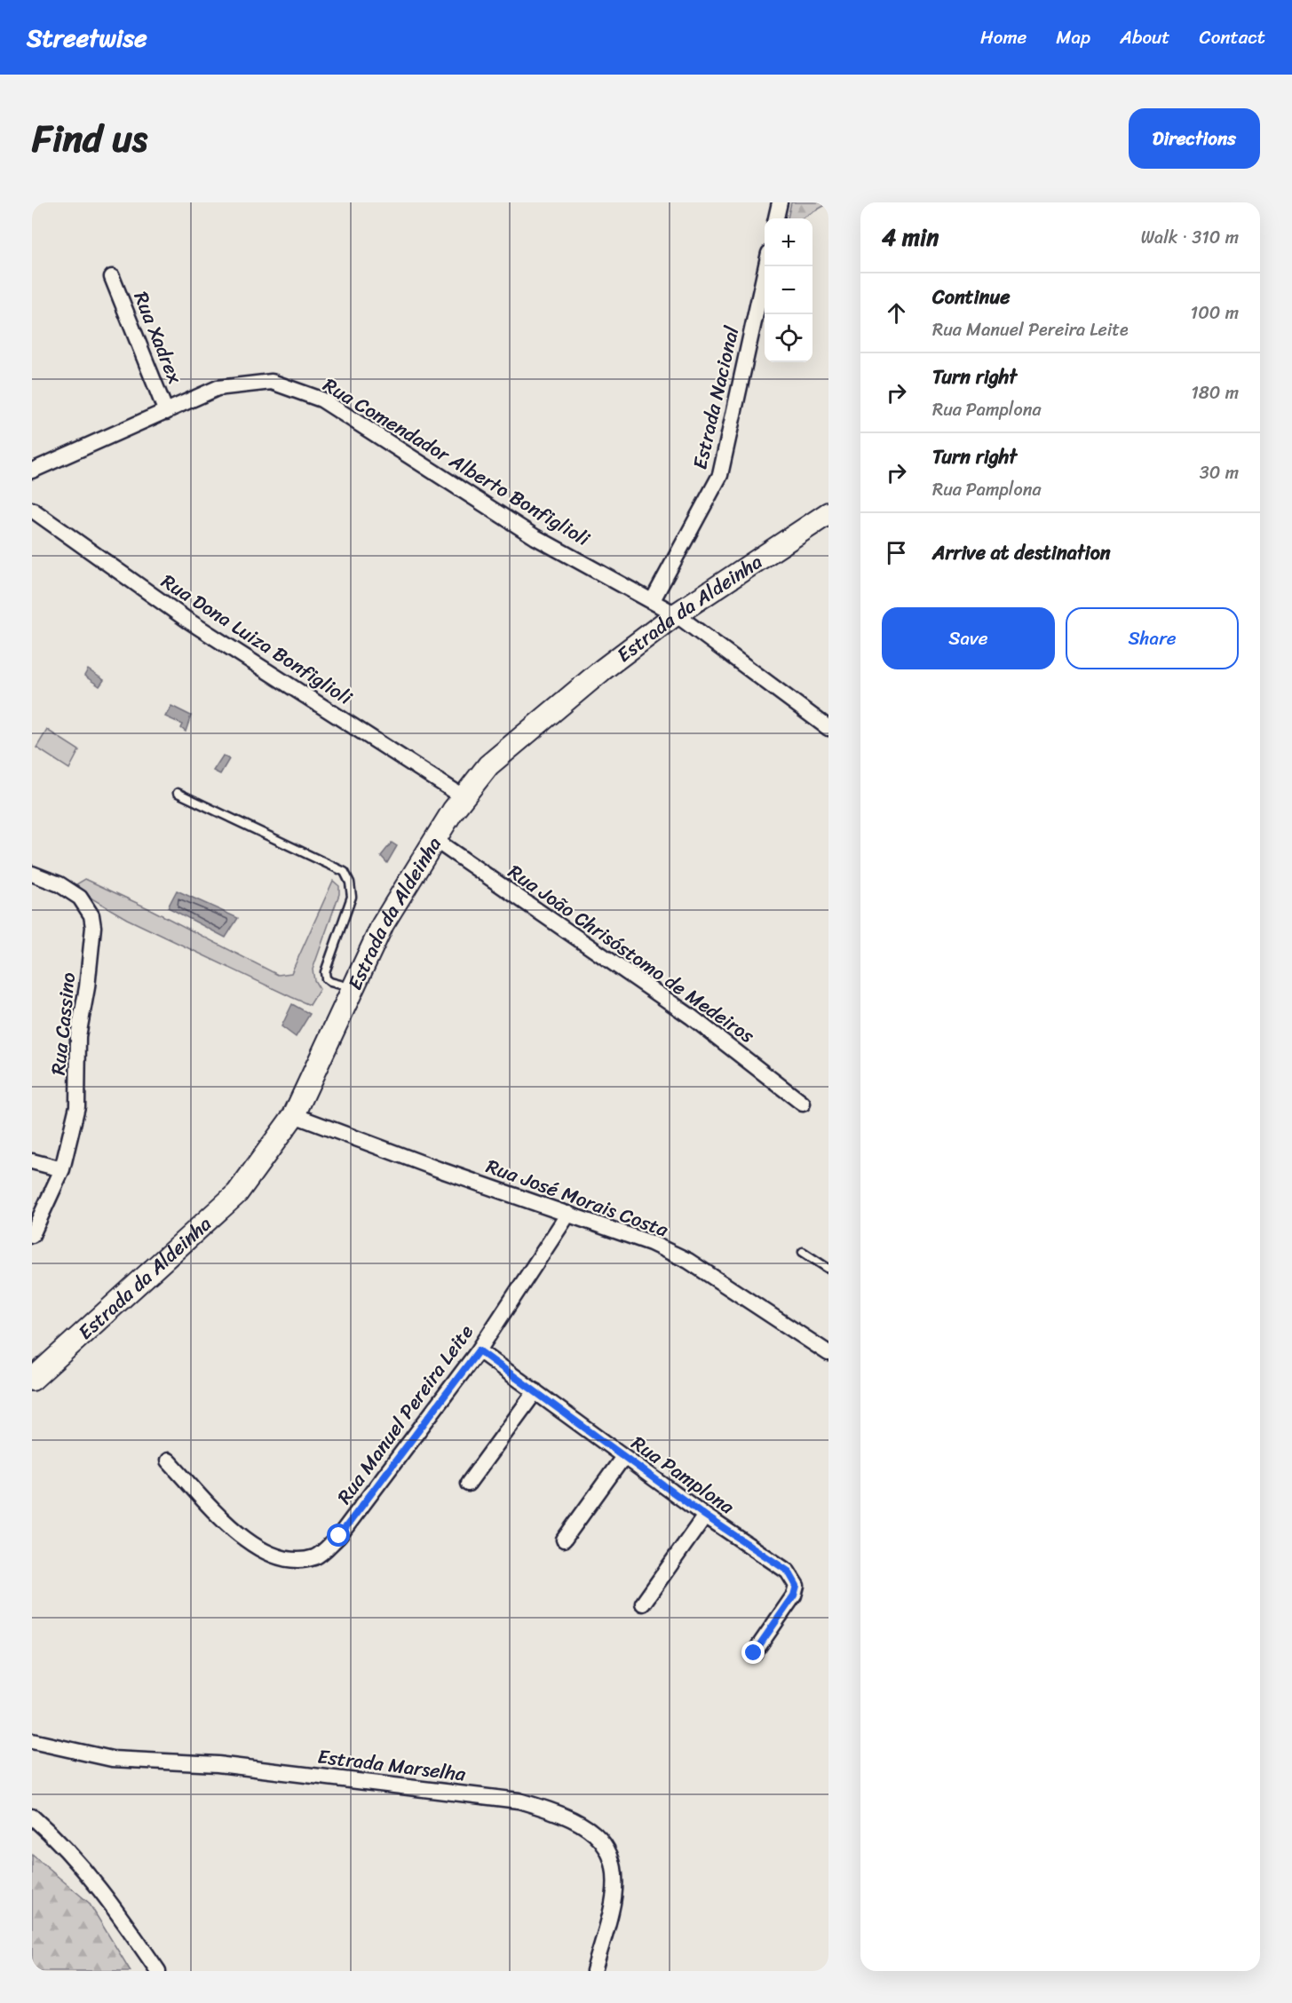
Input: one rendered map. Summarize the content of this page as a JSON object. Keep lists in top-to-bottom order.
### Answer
{
  "streets": {
    "street": [
      "Rua Xadrex",
      "Estrada Nacional",
      "Rua Comendador Alberto Bonfiglioli",
      "Estrada da Aldeinha",
      "Rua Dona Luiza Bonfiglioli",
      "Rua João Chrisóstomo de Medeiros",
      "Rua Cassino",
      "Rua José Morais Costa",
      "Rua Manuel Pereira Leite",
      "Rua Pamplona",
      "Estrada Marselha"
    ]
  },
  "crossings": [
    ["Rua Xadrex", "Rua Comendador Alberto Bonfiglioli"],
    ["Estrada Nacional", "Rua Comendador Alberto Bonfiglioli"],
    ["Rua Comendador Alberto Bonfiglioli", "Estrada da Aldeinha"],
    ["Estrada da Aldeinha", "Rua Dona Luiza Bonfiglioli"],
    ["Estrada da Aldeinha", "Rua João Chrisóstomo de Medeiros"],
    ["Estrada da Aldeinha", "Rua José Morais Costa"],
    ["Rua José Morais Costa", "Rua Manuel Pereira Leite"],
    ["Rua Manuel Pereira Leite", "Rua Pamplona"]
  ],
  "page": {
    "header": "Streetwise",
    "nav": [
      "Home",
      "Map",
      "About",
      "Contact"
    ],
    "title": "Find us",
    "buttons": [
      "Directions",
      ["Save", "Share"]
    ],
    "heading": ["4 min", "Walk · 310 m"],
    "map_buttons": ["+", "−"],
    "list": [
      ["Continue", "Rua Manuel Pereira Leite", "100 m"],
      ["Turn right", "Rua Pamplona", "180 m"],
      ["Turn right", "Rua Pamplona", "30 m"],
      "Arrive at destination"
    ]
  }
}
